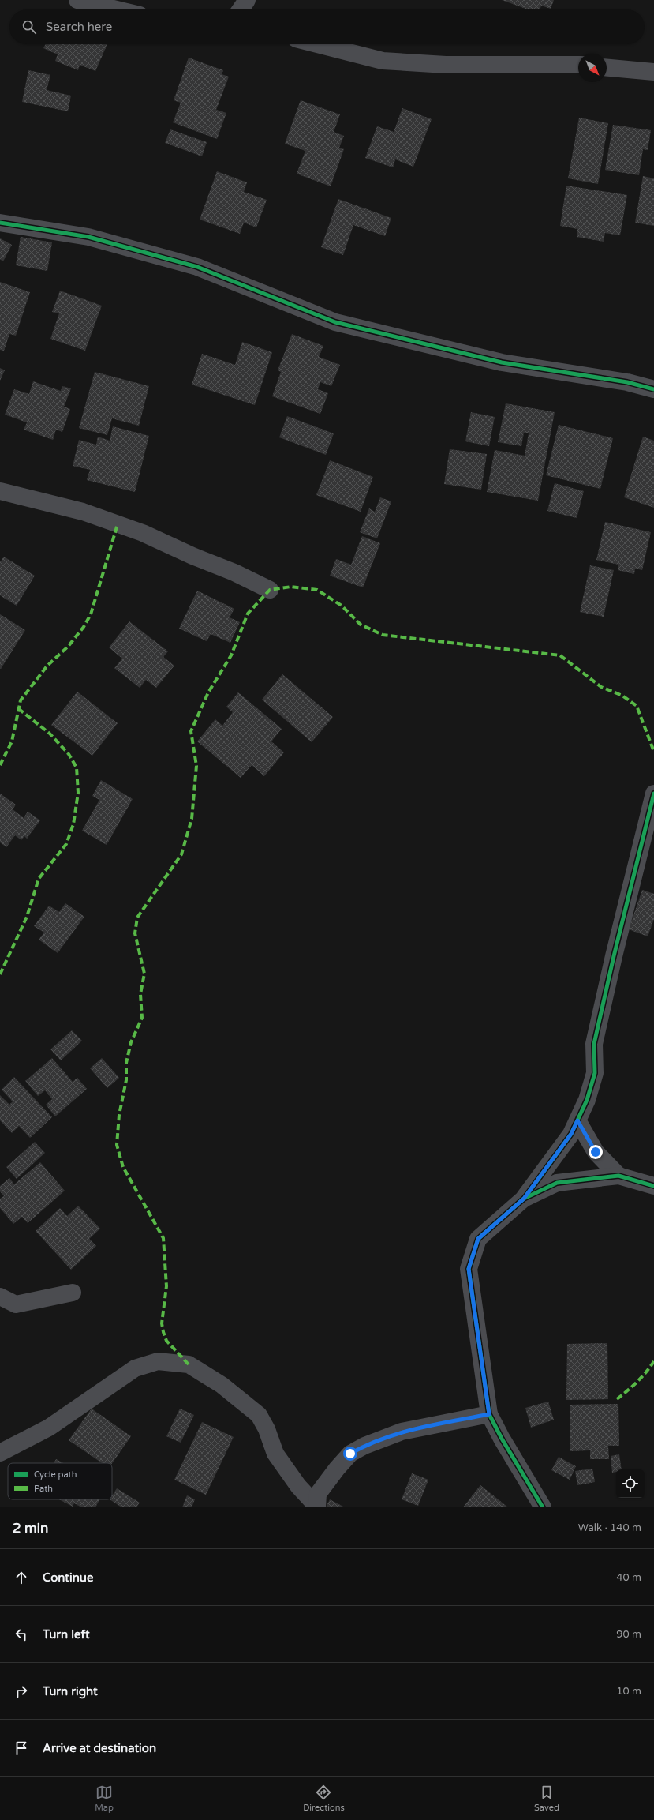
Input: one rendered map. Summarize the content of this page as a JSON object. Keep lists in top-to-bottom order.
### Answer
{
  "legend": ["Cycle path", "Path"],
  "north": "bottom right",
  "page": {
    "search": "Search here",
    "heading": ["2 min", "Walk · 140 m"],
    "list": [
      ["Continue", "40 m"],
      ["Turn left", "90 m"],
      ["Turn right", "10 m"],
      "Arrive at destination"
    ],
    "nav": ["Map", "Directions", "Saved"]
  }
}
